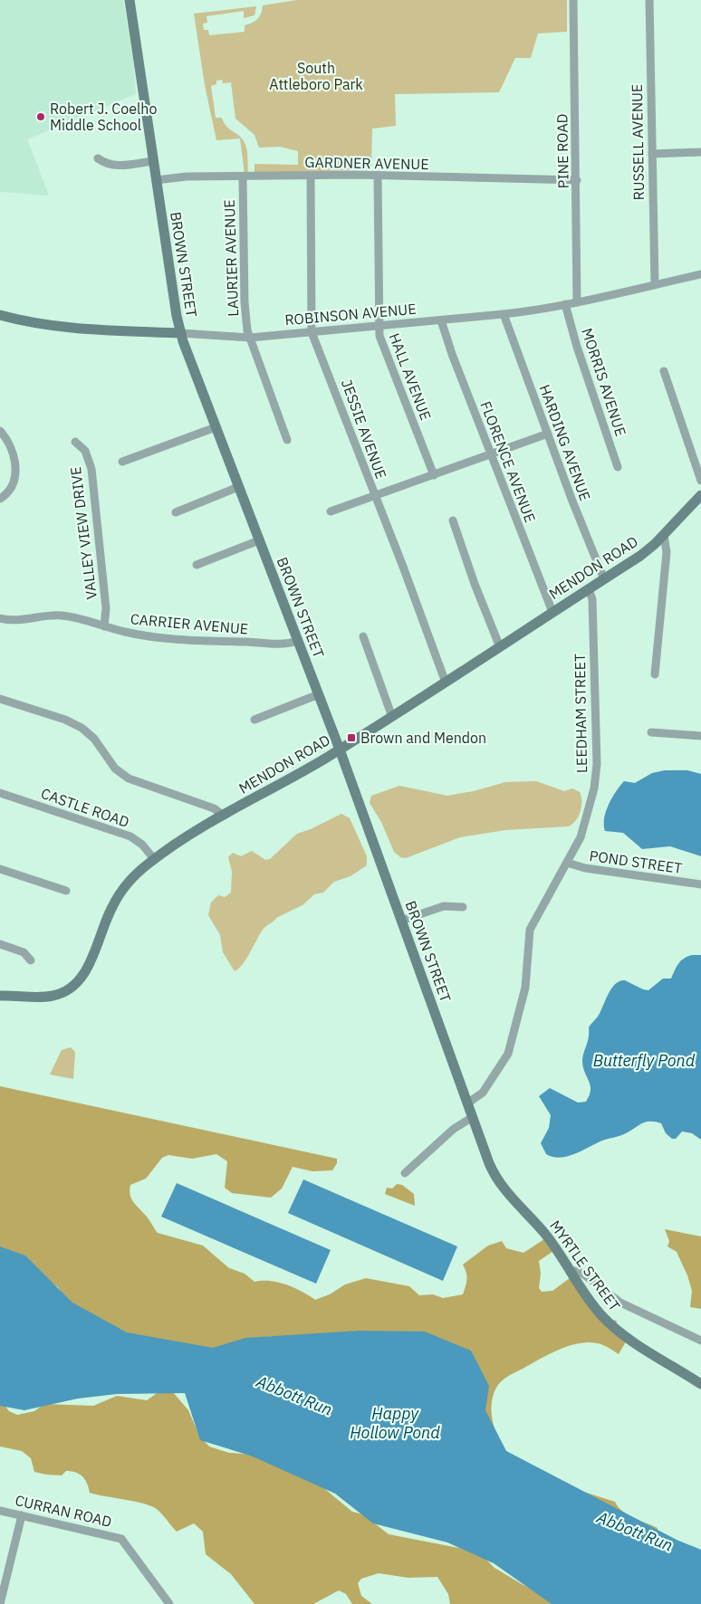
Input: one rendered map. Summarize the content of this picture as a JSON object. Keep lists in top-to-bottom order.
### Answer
{
  "streets": {
    "street": [
      "RUSSELL AVENUE",
      "PINE ROAD",
      "GARDNER AVENUE",
      "LAURIER AVENUE",
      "BROWN STREET",
      "ROBINSON AVENUE",
      "HALL AVENUE",
      "MORRIS AVENUE",
      "JESSIE AVENUE",
      "HARDING AVENUE",
      "FLORENCE AVENUE",
      "VALLEY VIEW DRIVE",
      "MENDON ROAD",
      "CARRIER AVENUE",
      "LEEDHAM STREET",
      "CASTLE ROAD",
      "POND STREET",
      "MYRTLE STREET",
      "CURRAN ROAD"
    ]
  },
  "crossings": [
    ["RUSSELL AVENUE", "ROBINSON AVENUE"],
    ["PINE ROAD", "GARDNER AVENUE"],
    ["PINE ROAD", "ROBINSON AVENUE"],
    ["GARDNER AVENUE", "LAURIER AVENUE"],
    ["GARDNER AVENUE", "BROWN STREET"],
    ["GARDNER AVENUE", "HALL AVENUE"],
    ["GARDNER AVENUE", "JESSIE AVENUE"],
    ["LAURIER AVENUE", "ROBINSON AVENUE"],
    ["BROWN STREET", "ROBINSON AVENUE"],
    ["BROWN STREET", "MENDON ROAD"],
    ["BROWN STREET", "CARRIER AVENUE"],
    ["BROWN STREET", "LEEDHAM STREET"],
    ["BROWN STREET", "MYRTLE STREET"],
    ["ROBINSON AVENUE", "HALL AVENUE"],
    ["ROBINSON AVENUE", "MORRIS AVENUE"],
    ["ROBINSON AVENUE", "JESSIE AVENUE"],
    ["ROBINSON AVENUE", "HARDING AVENUE"],
    ["ROBINSON AVENUE", "FLORENCE AVENUE"],
    ["JESSIE AVENUE", "MENDON ROAD"],
    ["HARDING AVENUE", "MENDON ROAD"],
    ["FLORENCE AVENUE", "MENDON ROAD"],
    ["VALLEY VIEW DRIVE", "CARRIER AVENUE"],
    ["MENDON ROAD", "LEEDHAM STREET"],
    ["MENDON ROAD", "CASTLE ROAD"],
    ["LEEDHAM STREET", "POND STREET"]
  ],
  "water": ["Butterfly Pond", "Abbott Run", "Happy Hollow Pond"],
  "parks": ["South Attleboro Park"],
  "places": {
    "other": ["Robert J. Coelho Middle School"],
    "transit": ["Brown and Mendon"]
  }
}
